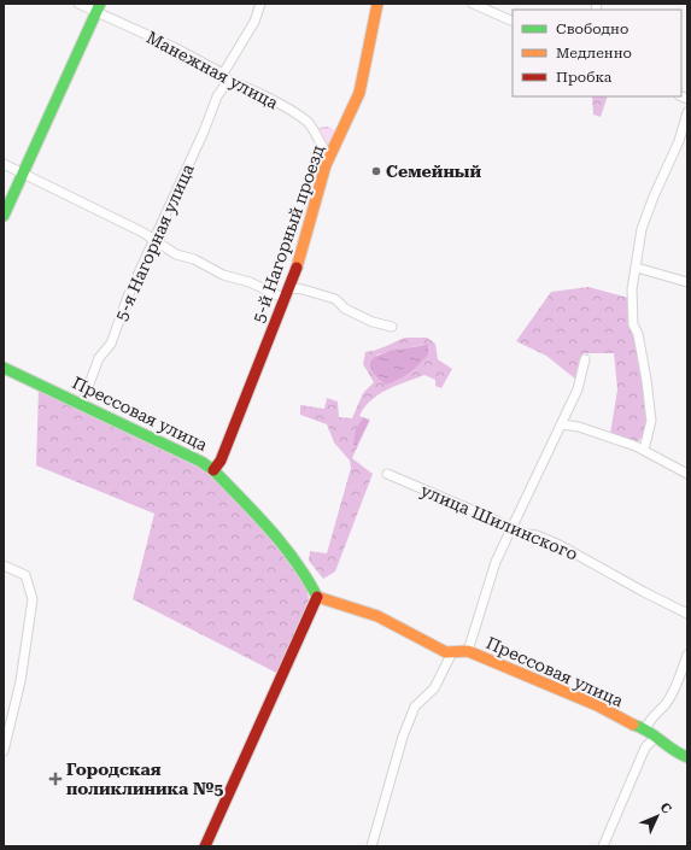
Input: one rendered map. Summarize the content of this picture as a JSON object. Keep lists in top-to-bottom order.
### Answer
{
  "streets": {
    "street": [
      "Манежная улица",
      "5-й Нагорный проезд",
      "5-я Нагорная улица",
      "Прессовая улица",
      "улица Шилинского"
    ]
  },
  "crossings": [
    ["Манежная улица", "5-й Нагорный проезд"],
    ["Манежная улица", "5-я Нагорная улица"],
    ["5-й Нагорный проезд", "Прессовая улица"],
    ["5-я Нагорная улица", "Прессовая улица"]
  ],
  "places": {
    "other": ["Семейный"],
    "health": ["Городская поликлиника №5"]
  },
  "legend": ["Свободно", "Медленно", "Пробка"],
  "north": "top right"
}
